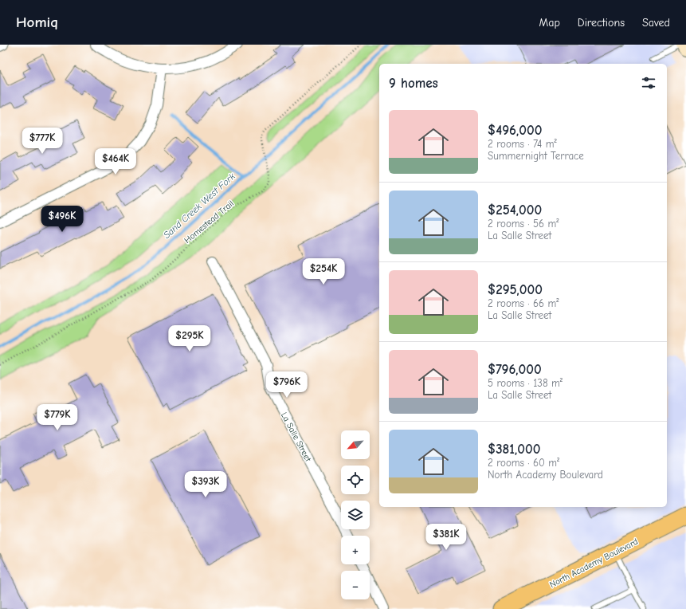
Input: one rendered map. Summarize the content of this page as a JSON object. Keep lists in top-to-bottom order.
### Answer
{
  "streets": {
    "highway": ["North Academy Boulevard"],
    "street": ["La Salle Street"],
    "path": ["Homestead Trail"]
  },
  "water": ["Sand Creek West Fork"],
  "north": "bottom left",
  "page": {
    "header": "Homiq",
    "nav": ["Map", "Directions", "Saved"],
    "heading": "9 homes",
    "list": [
      {
        "name": "$496,000",
        "note": "2 rooms · 74 m² · Summernight Terrace"
      },
      {
        "name": "$254,000",
        "note": "2 rooms · 56 m² · La Salle Street"
      },
      {
        "name": "$295,000",
        "note": "2 rooms · 66 m² · La Salle Street"
      },
      {
        "name": "$796,000",
        "note": "5 rooms · 138 m² · La Salle Street"
      },
      {
        "name": "$381,000",
        "note": "2 rooms · 60 m² · North Academy Boulevard"
      }
    ],
    "price": [
      "$777K",
      "$464K",
      "$496K",
      "$254K",
      "$295K",
      "$796K",
      "$779K",
      "$393K",
      "$381K"
    ],
    "map_buttons": ["+", "−"]
  }
}
